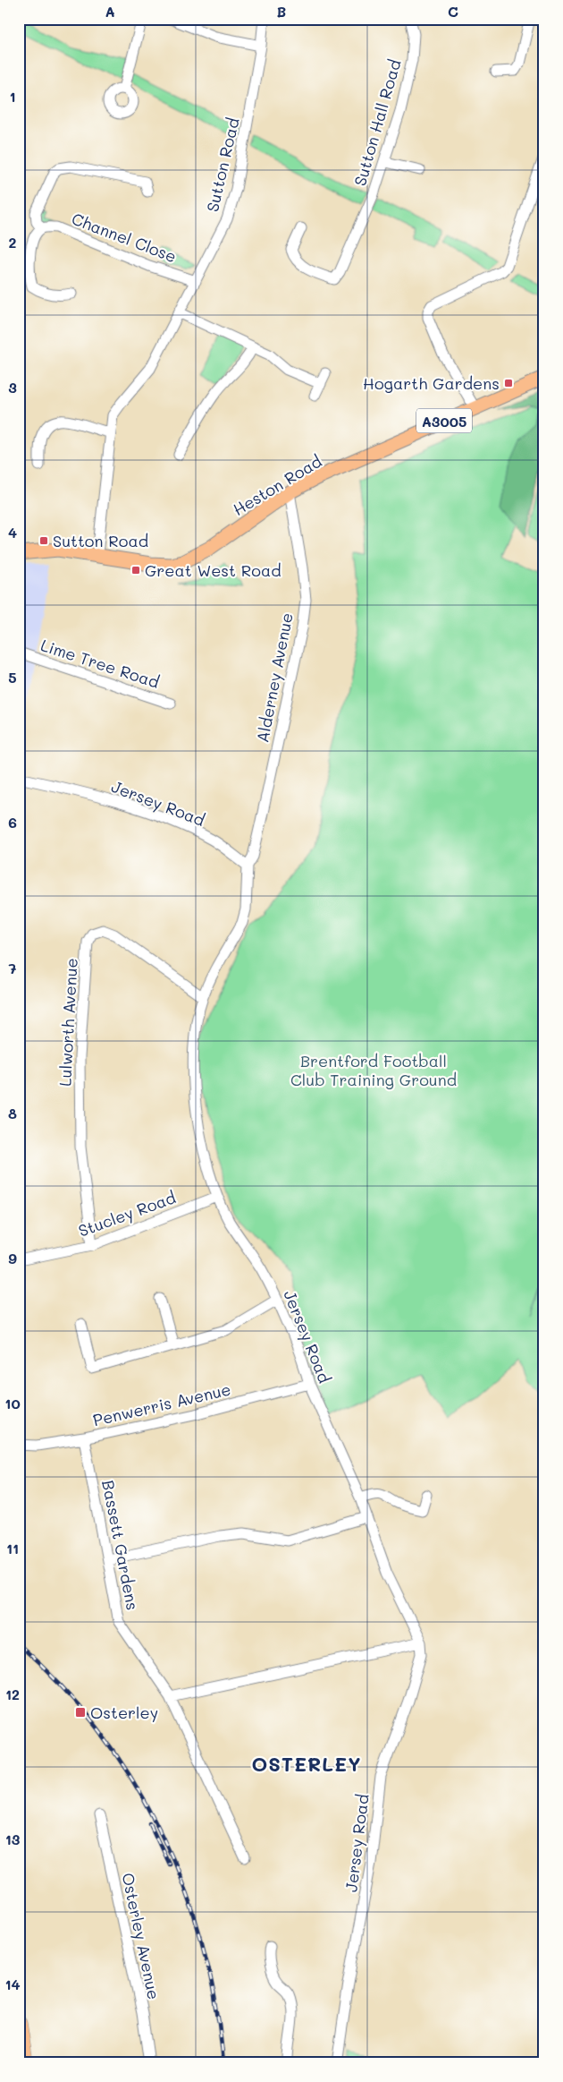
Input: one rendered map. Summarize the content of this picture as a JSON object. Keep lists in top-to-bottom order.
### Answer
{
  "streets": {
    "main road": ["A3005", "Heston Road"],
    "street": [
      "Sutton Hall Road",
      "Sutton Road",
      "Channel Close",
      "Lime Tree Road",
      "Alderney Avenue",
      "Jersey Road",
      "Lulworth Avenue",
      "Stucley Road",
      "Penwerris Avenue",
      "Bassett Gardens",
      "Osterley Avenue"
    ]
  },
  "crossings": [
    ["Sutton Road", "Channel Close"],
    ["Sutton Road", "Heston Road"],
    ["Heston Road", "Alderney Avenue"],
    ["Alderney Avenue", "Jersey Road"],
    ["Jersey Road", "Lulworth Avenue"],
    ["Jersey Road", "Stucley Road"],
    ["Jersey Road", "Penwerris Avenue"],
    ["Lulworth Avenue", "Stucley Road"],
    ["Penwerris Avenue", "Bassett Gardens"]
  ],
  "districts": ["OSTERLEY"],
  "parks": ["Brentford Football Club Training Ground"],
  "places": {
    "transit": [
      "Hogarth Gardens",
      "Sutton Road",
      "Great West Road",
      "Osterley"
    ]
  },
  "grid": {
    "columns": ["A", "B", "C"],
    "rows": [
      "1",
      "2",
      "3",
      "4",
      "5",
      "6",
      "7",
      "8",
      "9",
      "10",
      "11",
      "12",
      "13",
      "14"
    ]
  }
}
